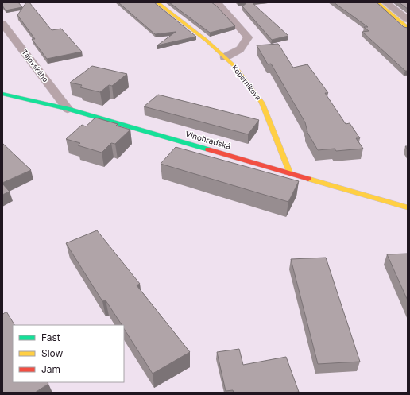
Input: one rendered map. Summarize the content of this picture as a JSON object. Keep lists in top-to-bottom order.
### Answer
{
  "streets": {
    "street": ["Tajovského", "Koperníkova", "Vinohradská"]
  },
  "crossings": [
    ["Tajovského", "Vinohradská"],
    ["Koperníkova", "Vinohradská"]
  ],
  "legend": ["Fast", "Slow", "Jam"]
}
